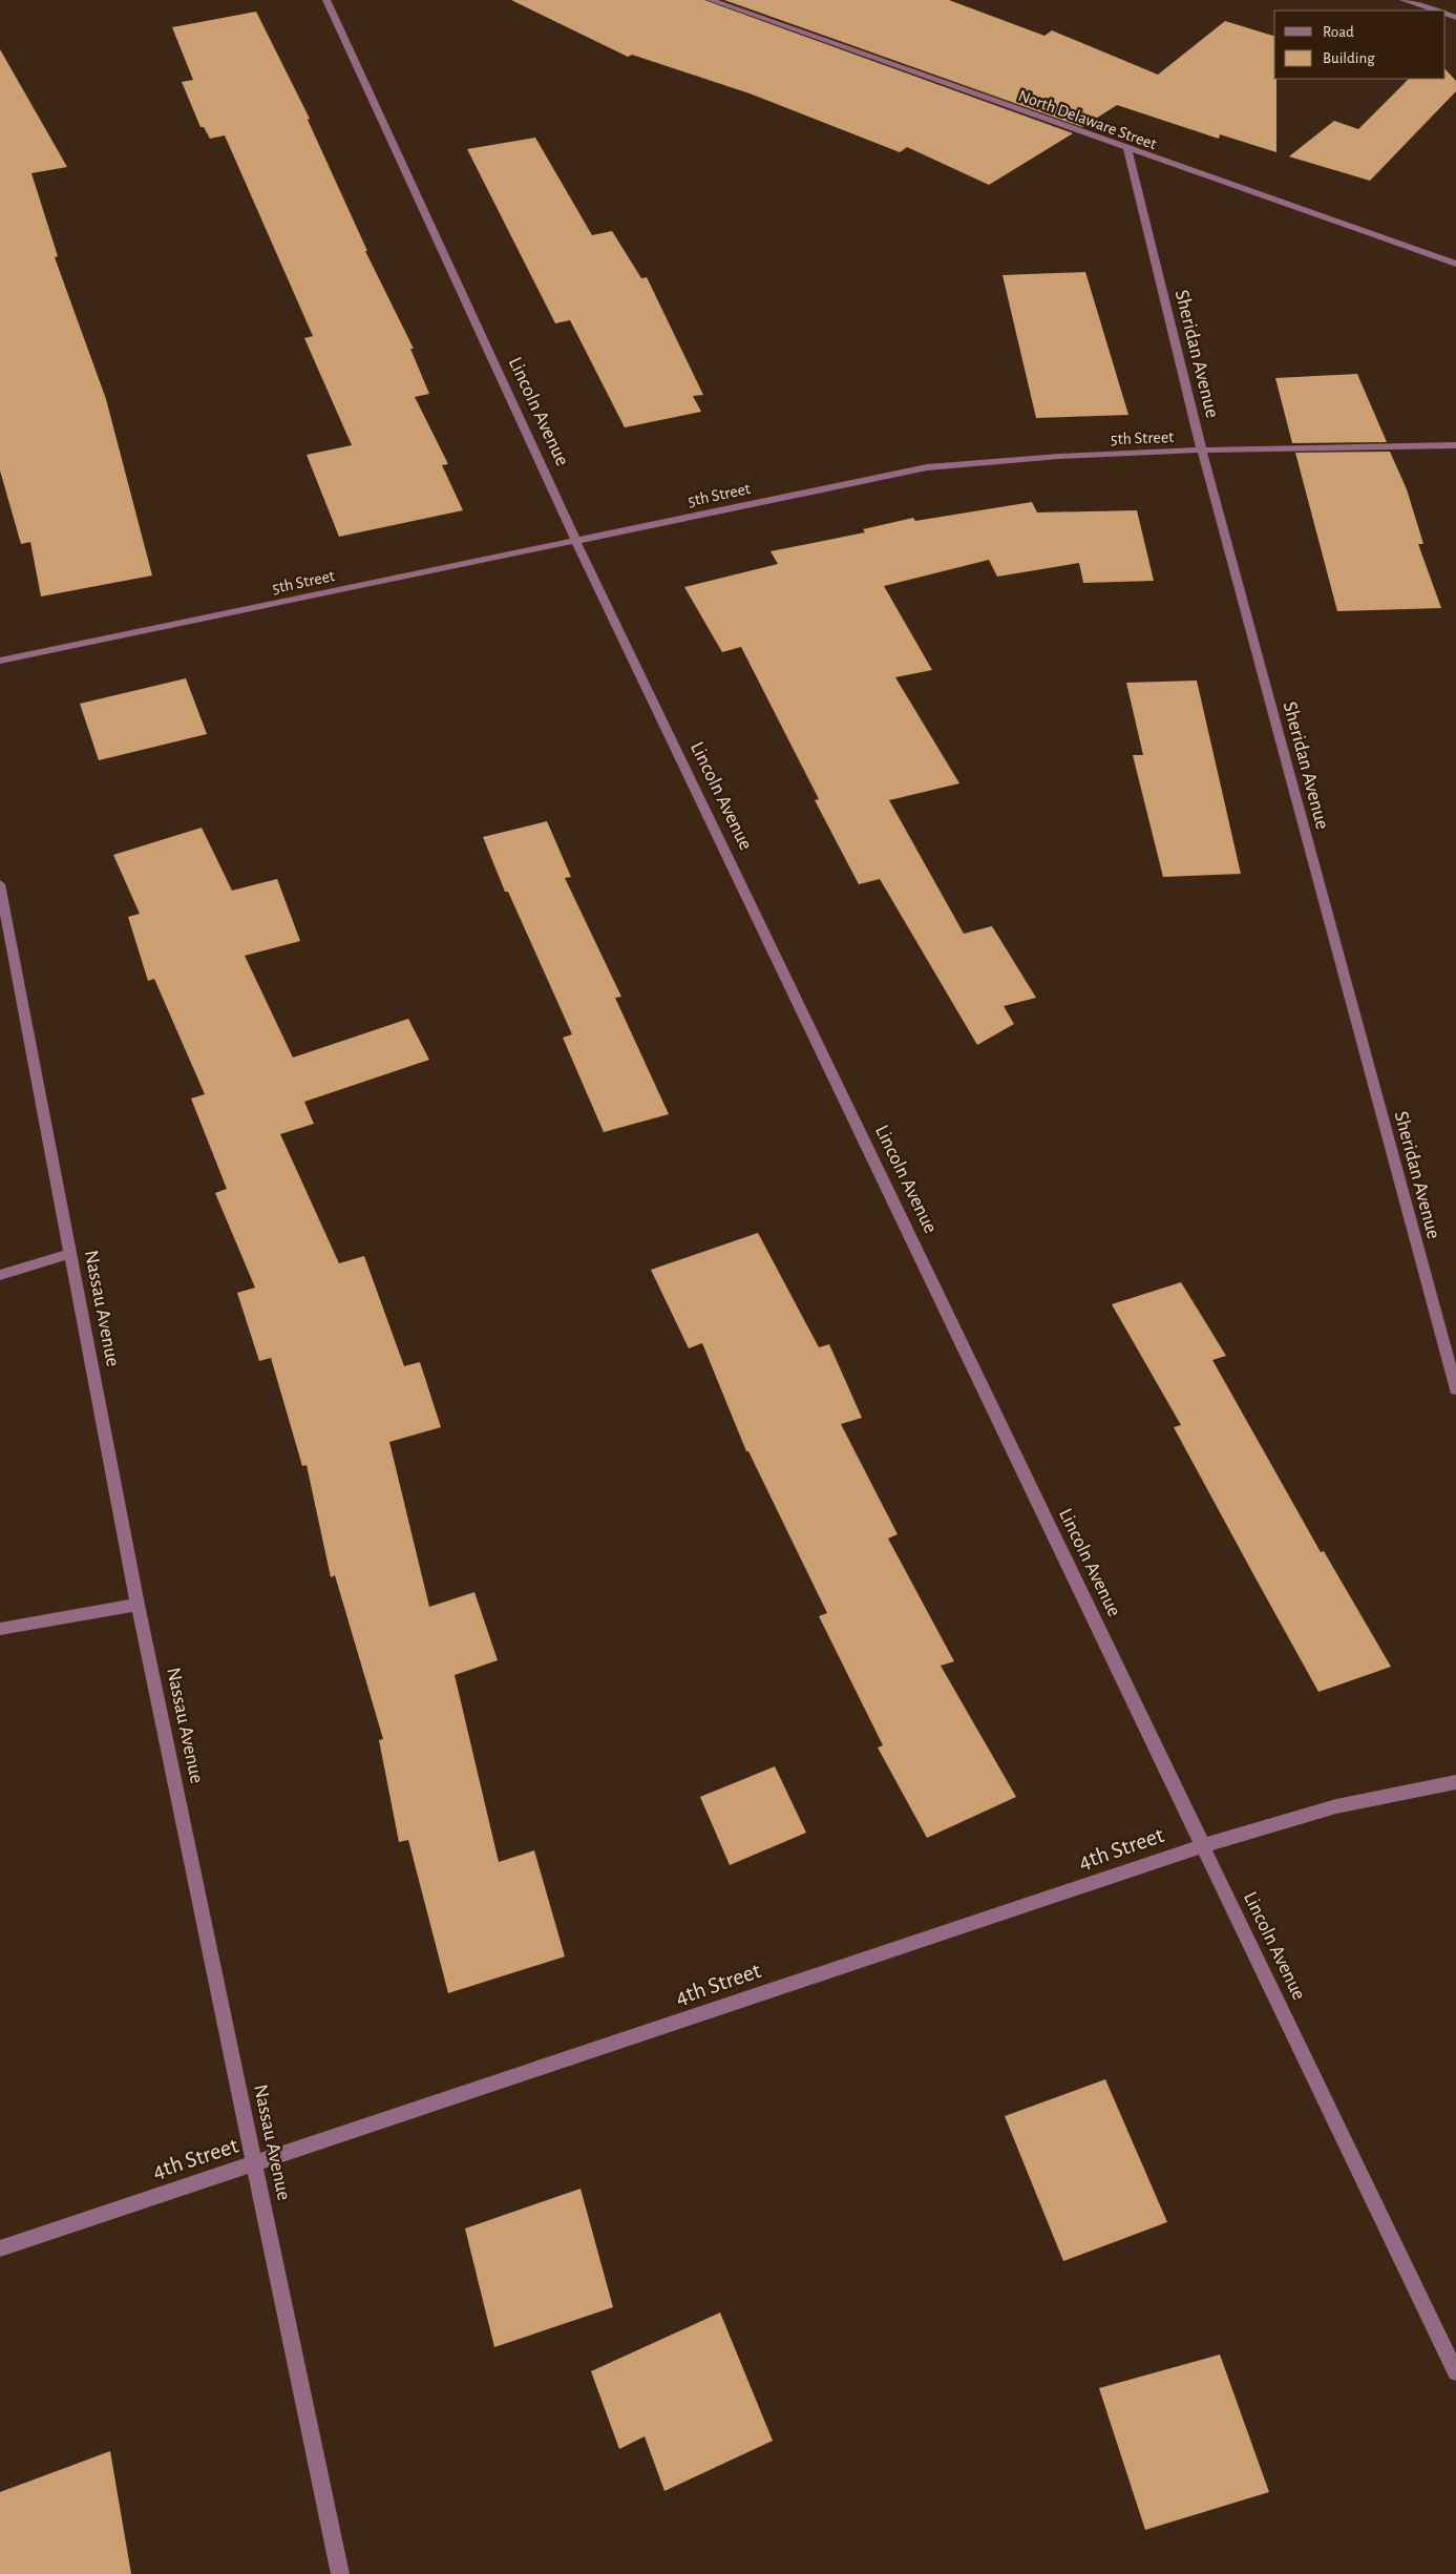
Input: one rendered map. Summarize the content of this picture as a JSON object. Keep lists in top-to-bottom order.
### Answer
{
  "streets": {
    "street": [
      "North Delaware Street",
      "Sheridan Avenue",
      "Lincoln Avenue",
      "5th Street",
      "Nassau Avenue",
      "4th Street"
    ]
  },
  "crossings": [
    ["North Delaware Street", "Sheridan Avenue"],
    ["Sheridan Avenue", "5th Street"],
    ["Lincoln Avenue", "5th Street"],
    ["Lincoln Avenue", "4th Street"],
    ["Nassau Avenue", "4th Street"]
  ],
  "legend": ["Road", "Building"]
}
